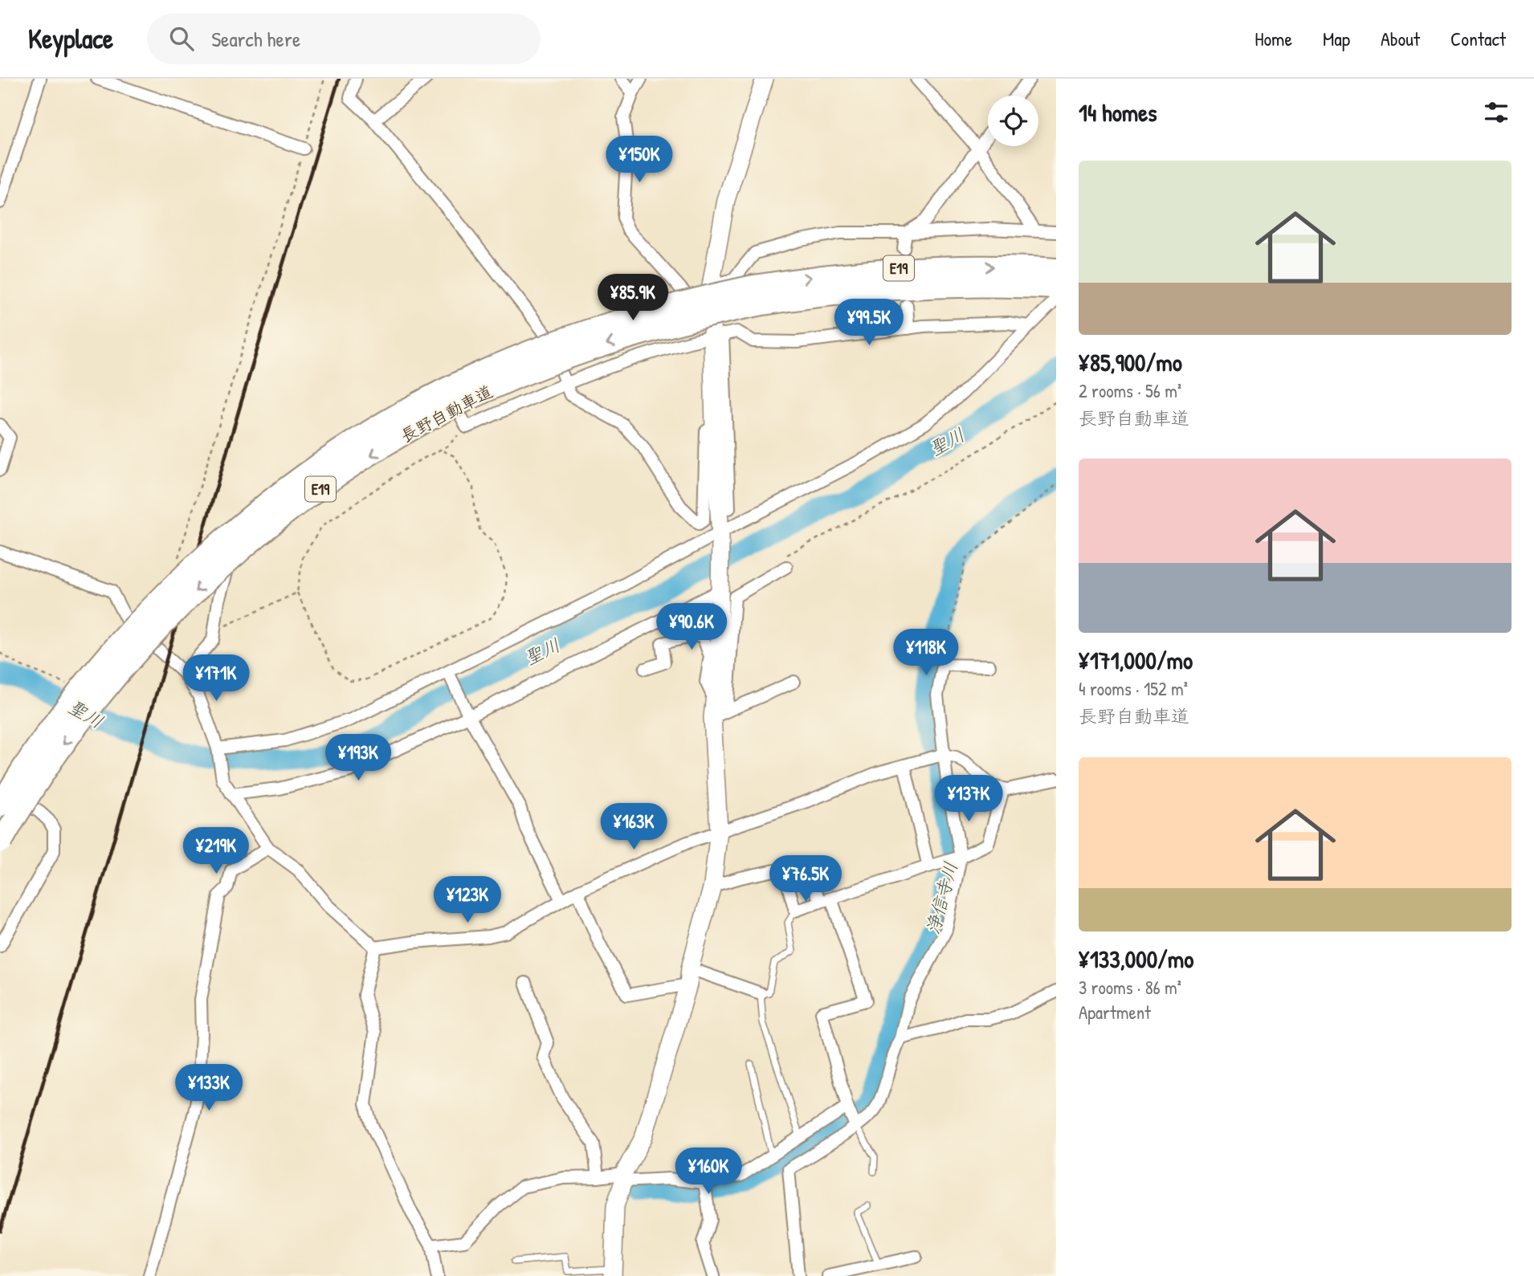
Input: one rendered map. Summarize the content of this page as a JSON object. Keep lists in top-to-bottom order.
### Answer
{
  "streets": {
    "highway": ["E19", "長野自動車道"]
  },
  "water": ["聖川", "浄信寺川"],
  "page": {
    "header": "Keyplace",
    "search": "Search here",
    "nav": [
      "Home",
      "Map",
      "About",
      "Contact"
    ],
    "heading": "14 homes",
    "price": [
      "¥150K",
      "¥85.9K",
      "¥99.5K",
      "¥90.6K",
      "¥118K",
      "¥171K",
      "¥193K",
      "¥137K",
      "¥163K",
      "¥219K",
      "¥76.5K",
      "¥123K",
      "¥133K",
      "¥160K"
    ],
    "list": [
      {
        "name": "¥85,900/mo",
        "note": "2 rooms · 56 m² · 長野自動車道"
      },
      {
        "name": "¥171,000/mo",
        "note": "4 rooms · 152 m² · 長野自動車道"
      },
      {
        "name": "¥133,000/mo",
        "note": "3 rooms · 86 m² · Apartment"
      }
    ]
  }
}
